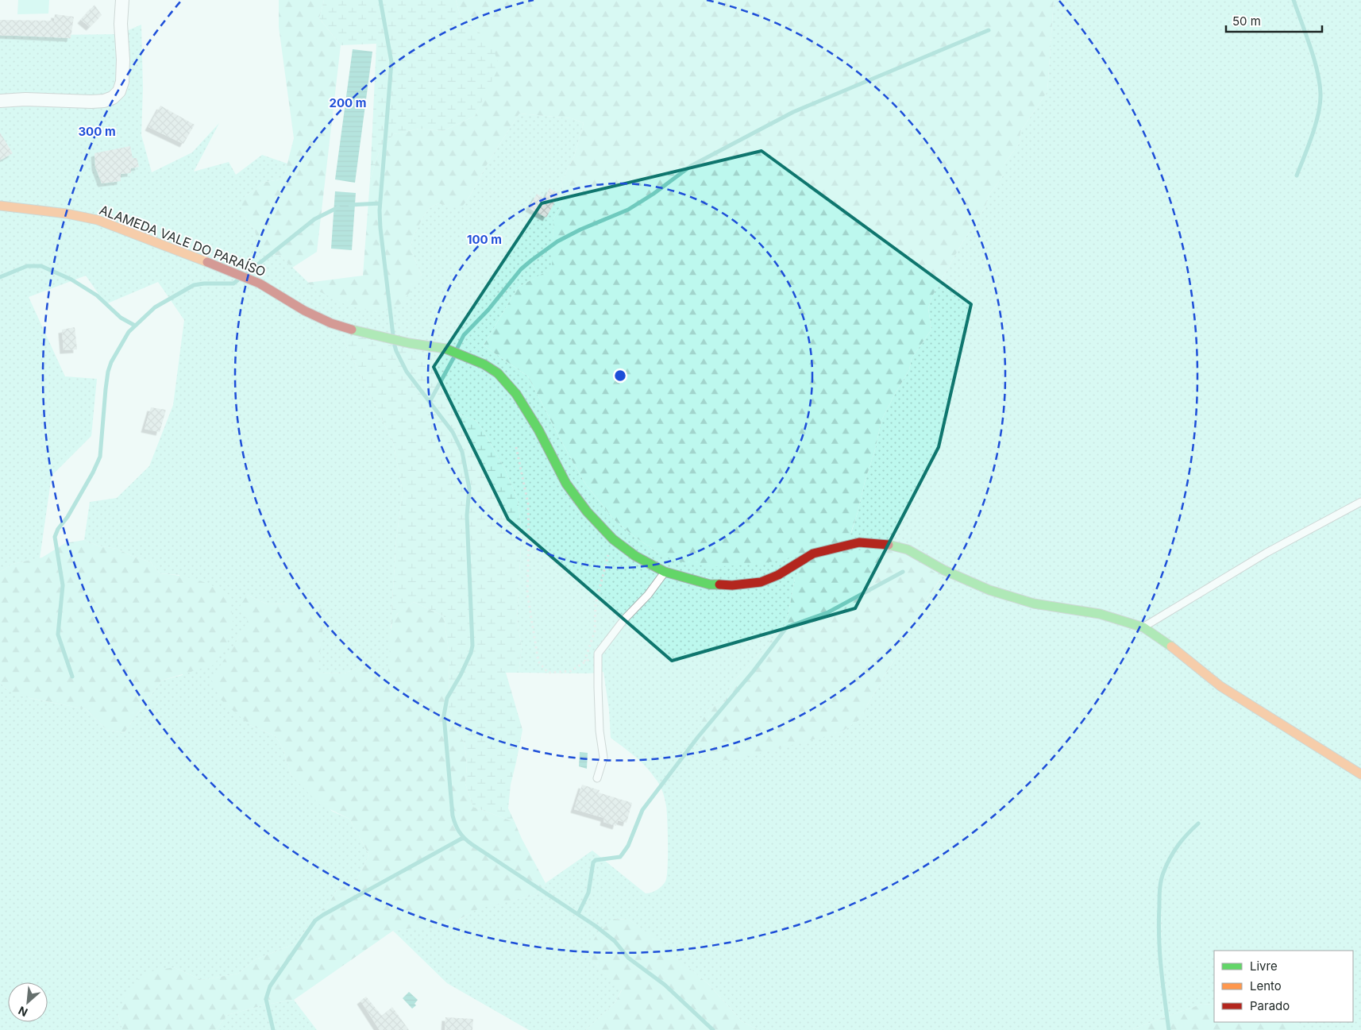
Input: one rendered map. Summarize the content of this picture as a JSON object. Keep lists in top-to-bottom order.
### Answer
{
  "streets": {
    "street": ["ALAMEDA VALE DO PARAÍSO"]
  },
  "legend": ["Livre", "Lento", "Parado"],
  "scale_bar": "50 m",
  "north": "bottom left",
  "rings": ["200 m", "300 m", "100 m"]
}
